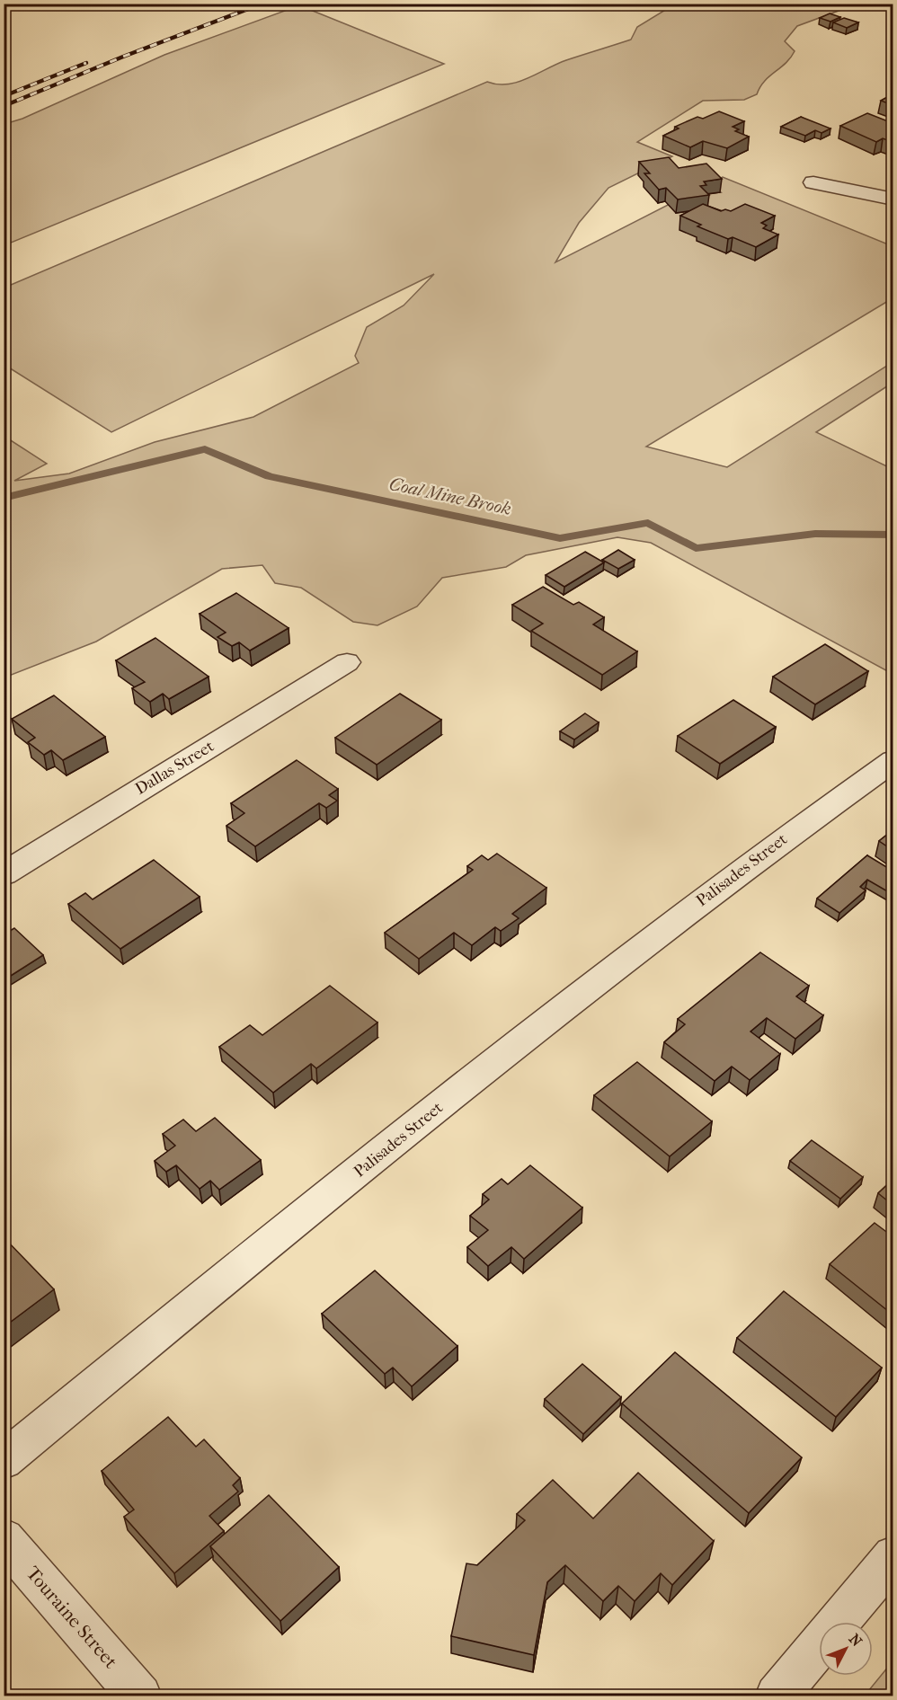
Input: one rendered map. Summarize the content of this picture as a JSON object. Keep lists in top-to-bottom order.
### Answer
{
  "streets": {
    "street": ["Dallas Street", "Palisades Street", "Touraine Street"]
  },
  "water": ["Coal Mine Brook"],
  "north": "top right"
}
